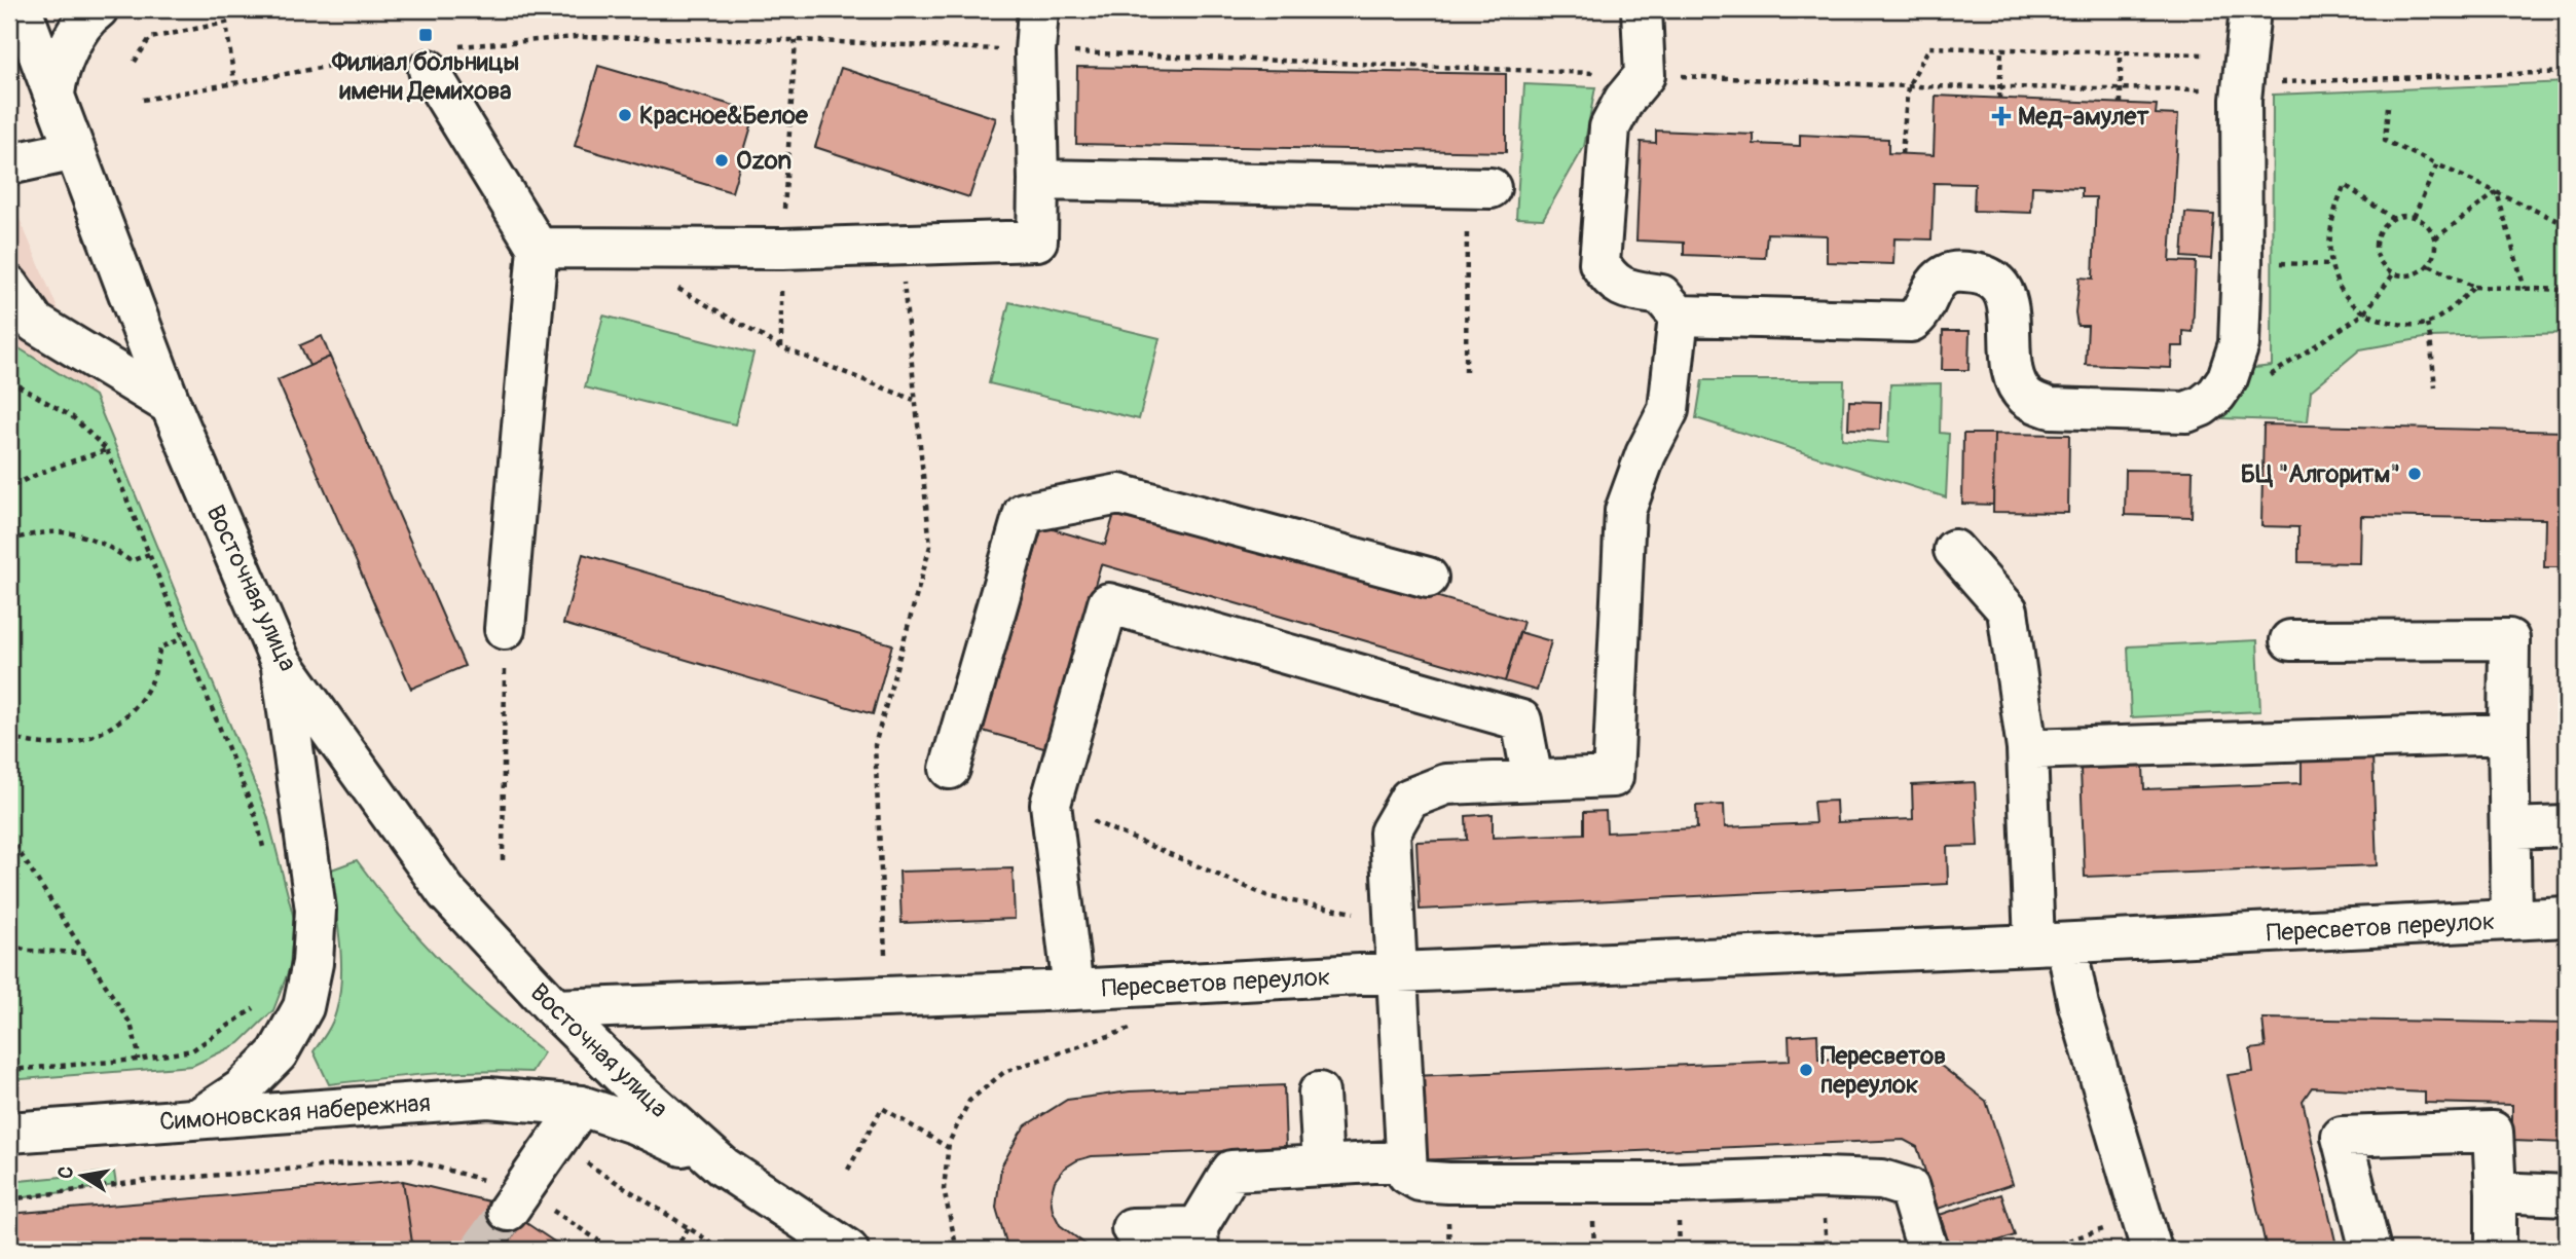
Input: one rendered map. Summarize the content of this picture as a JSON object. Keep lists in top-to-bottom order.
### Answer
{
  "streets": {
    "main road": ["Восточная улица", "Пересветов переулок", "Симоновская набережная"]
  },
  "crossings": [
    ["Восточная улица", "Пересветов переулок"],
    ["Восточная улица", "Симоновская набережная"]
  ],
  "places": {
    "transit": ["Филиал больницы имени Демихова"],
    "other": [
      "Красное&Белое",
      "Ozon",
      "БЦ \"Алгоритм\"",
      "Пересветов переулок"
    ],
    "health": ["Мед-амулет"]
  },
  "north": "left"
}
